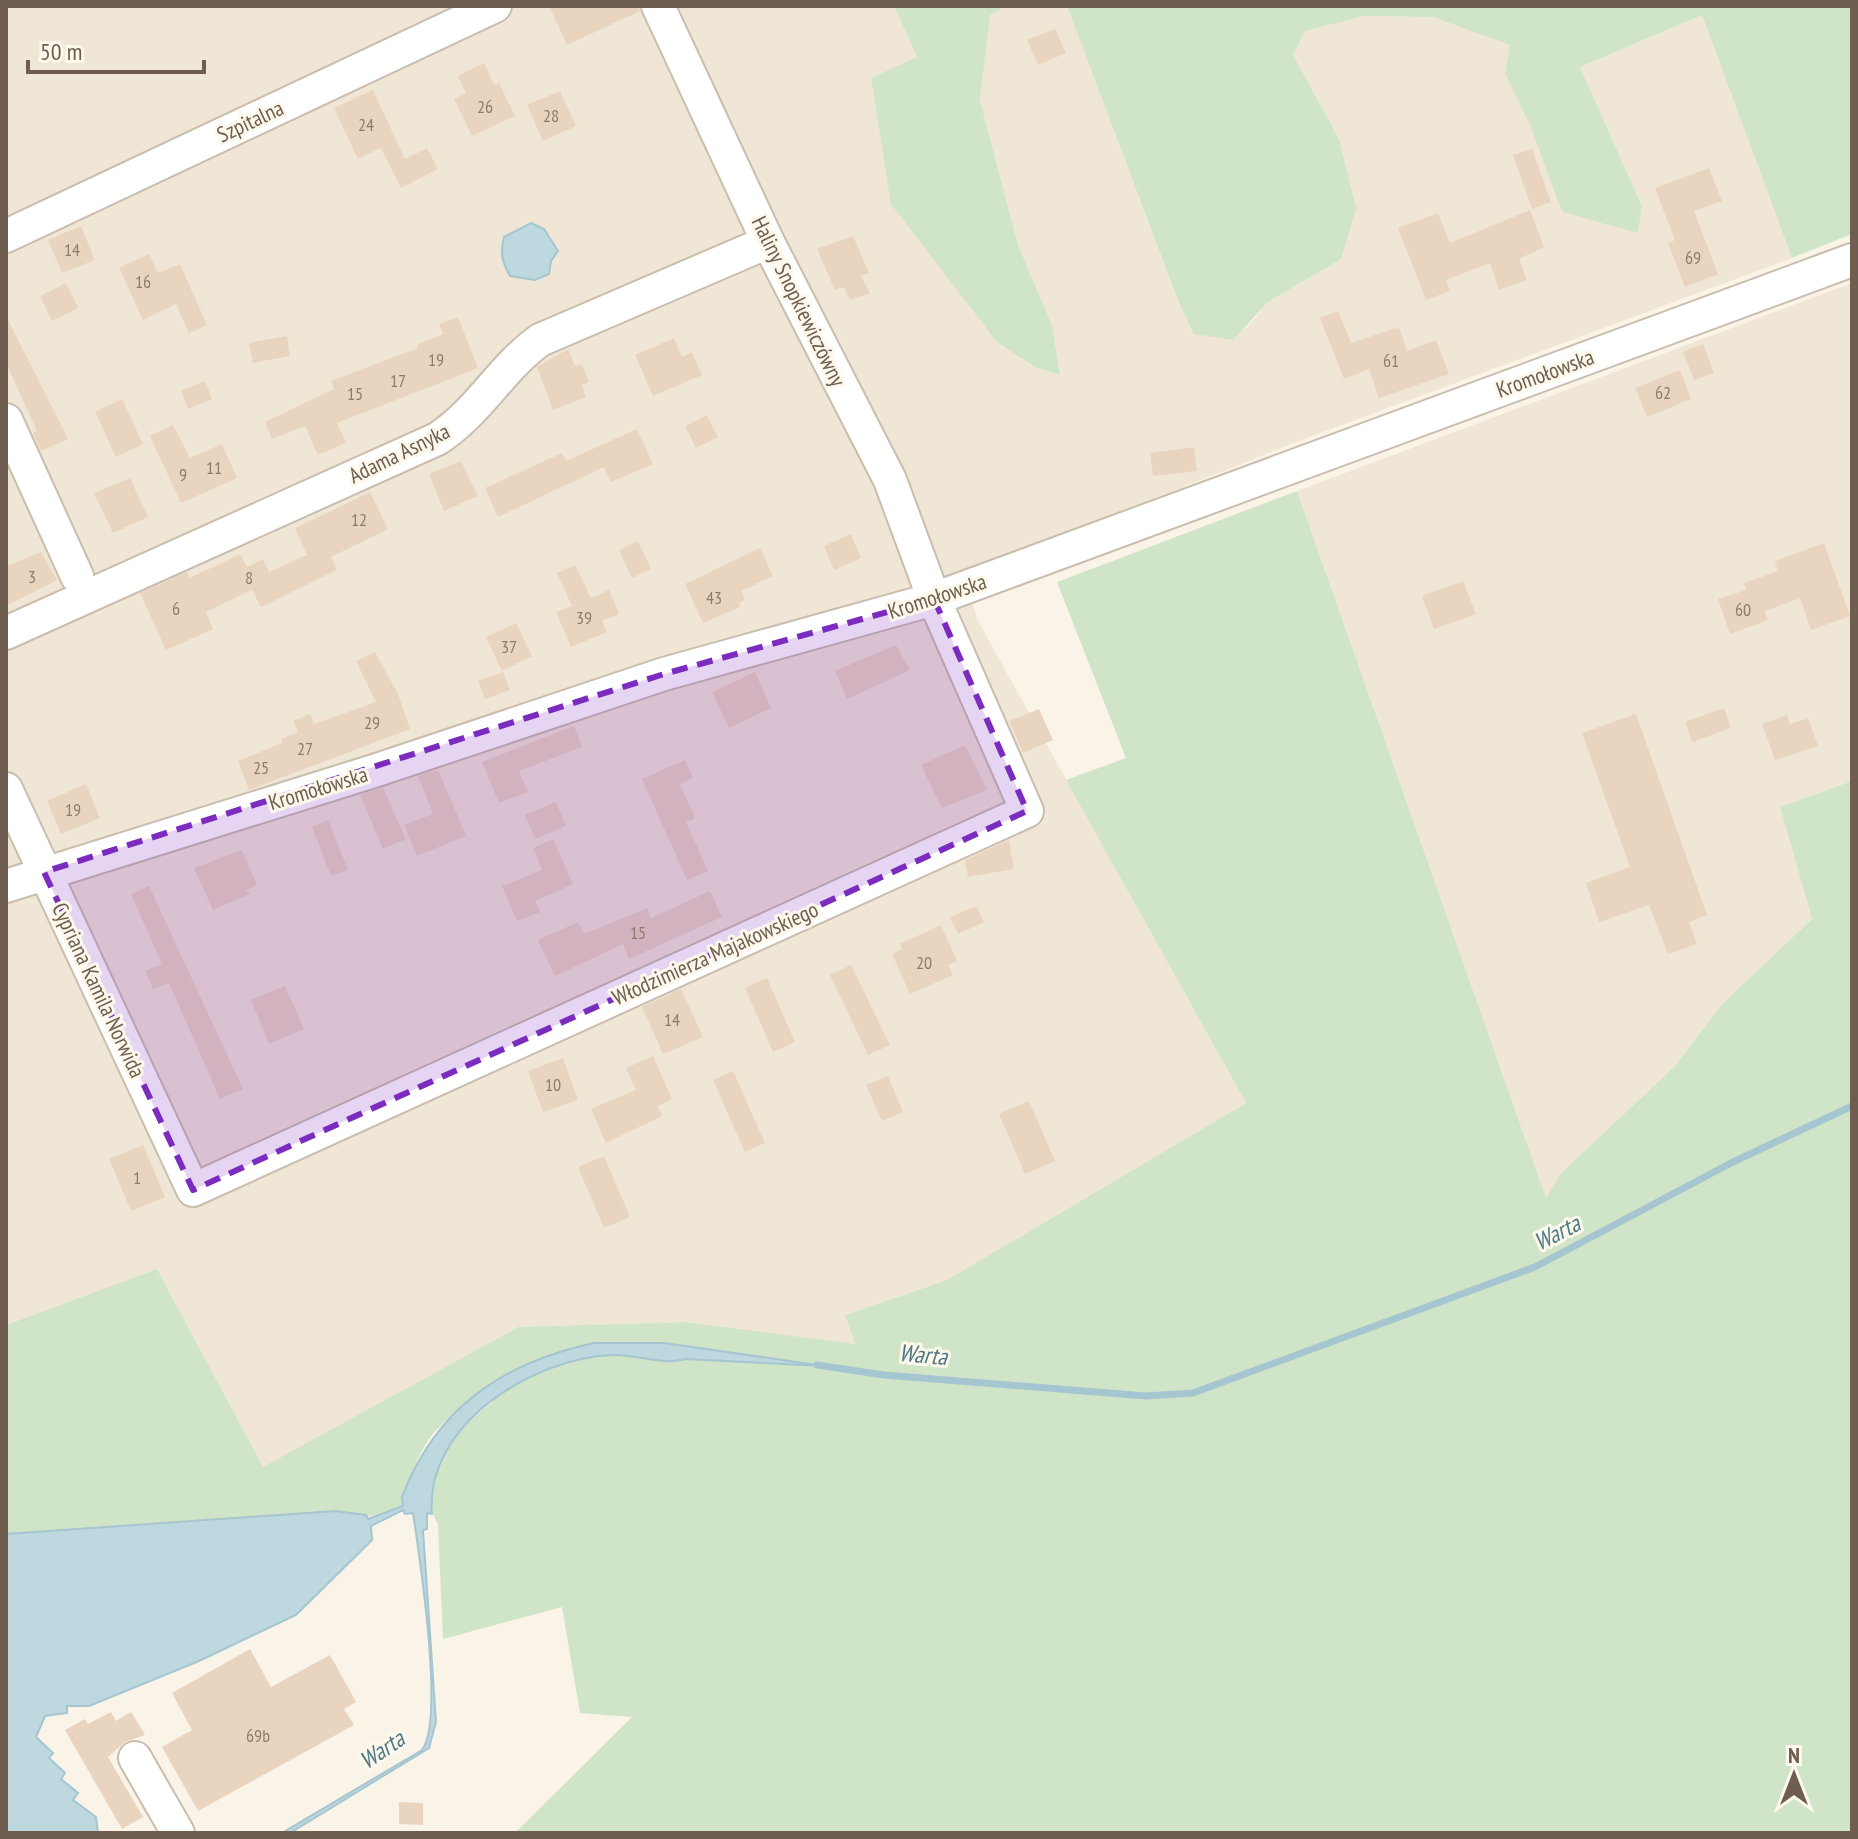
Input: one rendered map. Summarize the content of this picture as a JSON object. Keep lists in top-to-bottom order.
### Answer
{
  "streets": {
    "street": [
      "Szpitalna",
      "Haliny Snopkiewiczówny",
      "Kromołowska",
      "Adama Asnyka",
      "Włodzimierza Majakowskiego",
      "Cypriana Kamila Norwida"
    ]
  },
  "crossings": [
    ["Haliny Snopkiewiczówny", "Kromołowska"],
    ["Haliny Snopkiewiczówny", "Adama Asnyka"],
    ["Haliny Snopkiewiczówny", "Włodzimierza Majakowskiego"],
    ["Kromołowska", "Włodzimierza Majakowskiego"],
    ["Kromołowska", "Cypriana Kamila Norwida"],
    ["Włodzimierza Majakowskiego", "Cypriana Kamila Norwida"]
  ],
  "water": ["Warta"],
  "house_numbers": [
    "26",
    "28",
    "24",
    "14",
    "69",
    "16",
    "19",
    "61",
    "17",
    "62",
    "15",
    "11",
    "9",
    "12",
    "3",
    "8",
    "43",
    "6",
    "60",
    "39",
    "37",
    "29",
    "27",
    "25",
    "19",
    "15",
    "20",
    "14",
    "10",
    "1",
    "69b"
  ],
  "scale_bar": "50 m",
  "north": "top"
}
